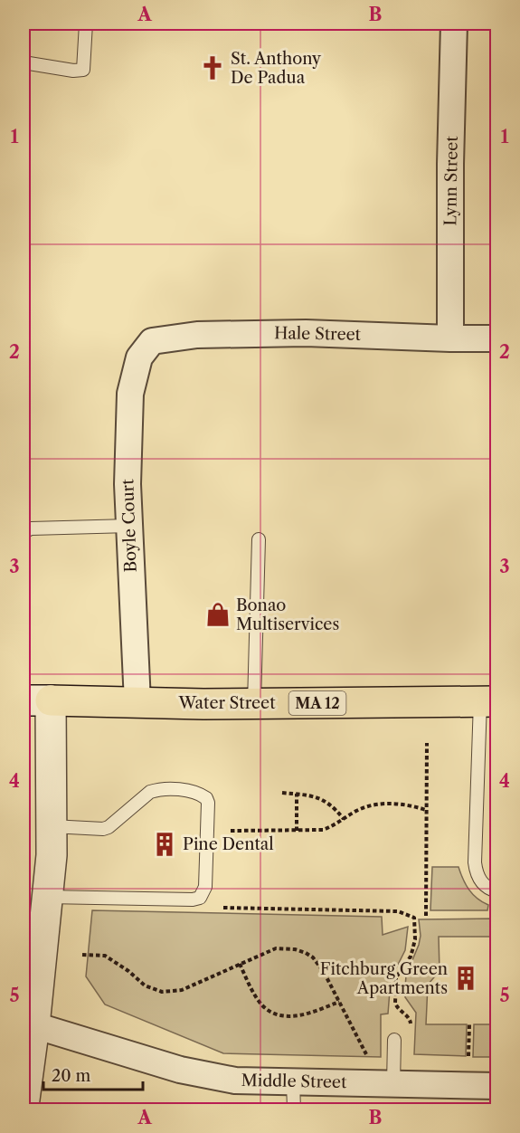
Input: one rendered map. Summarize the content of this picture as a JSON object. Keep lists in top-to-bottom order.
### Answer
{
  "streets": {
    "highway": ["Water Street", "MA 12"],
    "street": [
      "Lynn Street",
      "Hale Street",
      "Boyle Court",
      "Middle Street"
    ]
  },
  "crossings": [
    ["Lynn Street", "Hale Street"],
    ["Hale Street", "Boyle Court"],
    ["Boyle Court", "Water Street"]
  ],
  "places": {
    "church": ["St. Anthony De Padua"],
    "shop": ["Bonao Multiservices"],
    "building": ["Pine Dental", "Fitchburg Green Apartments"]
  },
  "scale_bar": "20 m",
  "grid": {
    "columns": ["A", "B"],
    "rows": [
      "1",
      "2",
      "3",
      "4",
      "5"
    ]
  }
}
